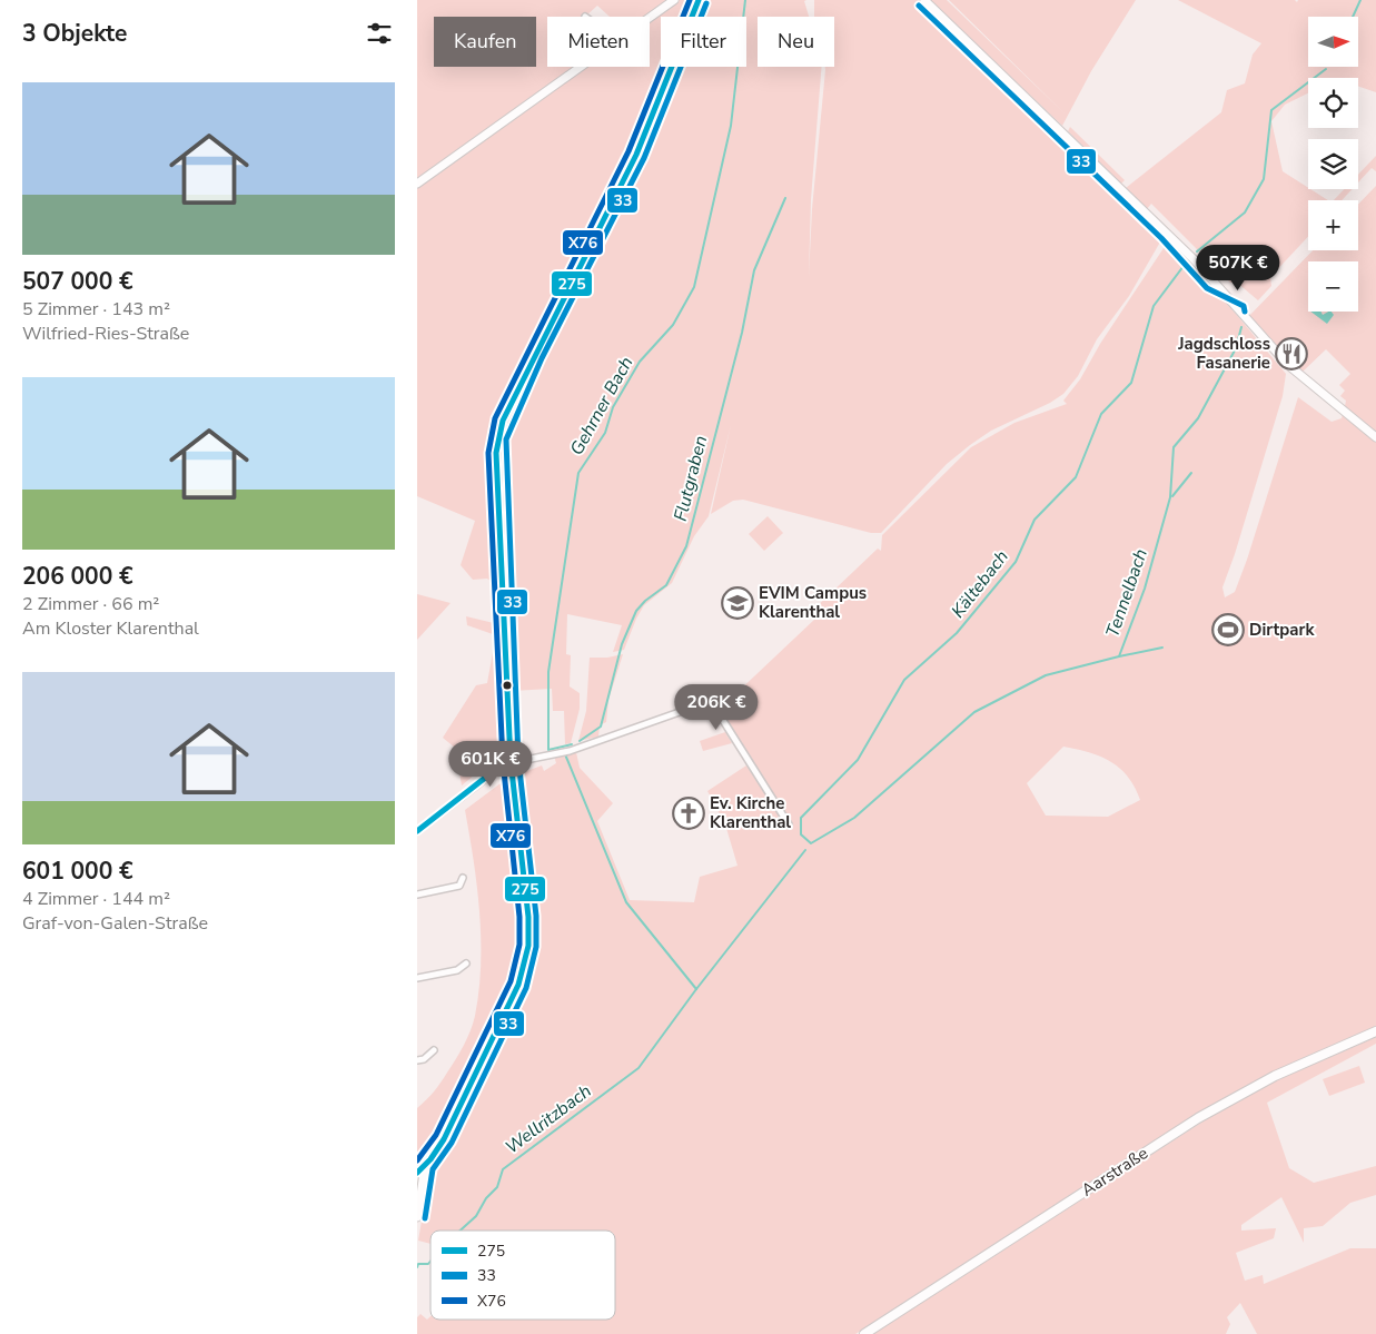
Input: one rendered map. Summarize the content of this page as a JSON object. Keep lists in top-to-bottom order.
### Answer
{
  "streets": {
    "main road": ["Aarstraße"]
  },
  "water": [
    "Gehrner Bach",
    "Flutgraben",
    "Kältebach",
    "Tennelbach",
    "Wellritzbach"
  ],
  "places": {
    "restaurant": ["Jagdschloss Fasanerie"],
    "school or university": ["EVIM Campus Klarenthal"],
    "sports": ["Dirtpark"],
    "church": ["Ev. Kirche Klarenthal"]
  },
  "lines": ["transit line 275", "transit line X76", "transit line 33"],
  "legend": ["275", "33", "X76"],
  "north": "right",
  "page": {
    "heading": "3 Objekte",
    "map_buttons": ["+", "−"],
    "chip": [
      "Kaufen",
      "Mieten",
      "Filter",
      "Neu"
    ],
    "list": [
      {
        "name": "507 000 €",
        "note": "5 Zimmer · 143 m² · Wilfried-Ries-Straße"
      },
      {
        "name": "206 000 €",
        "note": "2 Zimmer · 66 m² · Am Kloster Klarenthal"
      },
      {
        "name": "601 000 €",
        "note": "4 Zimmer · 144 m² · Graf-von-Galen-Straße"
      }
    ],
    "price": ["507K €", "206K €", "601K €"]
  }
}
